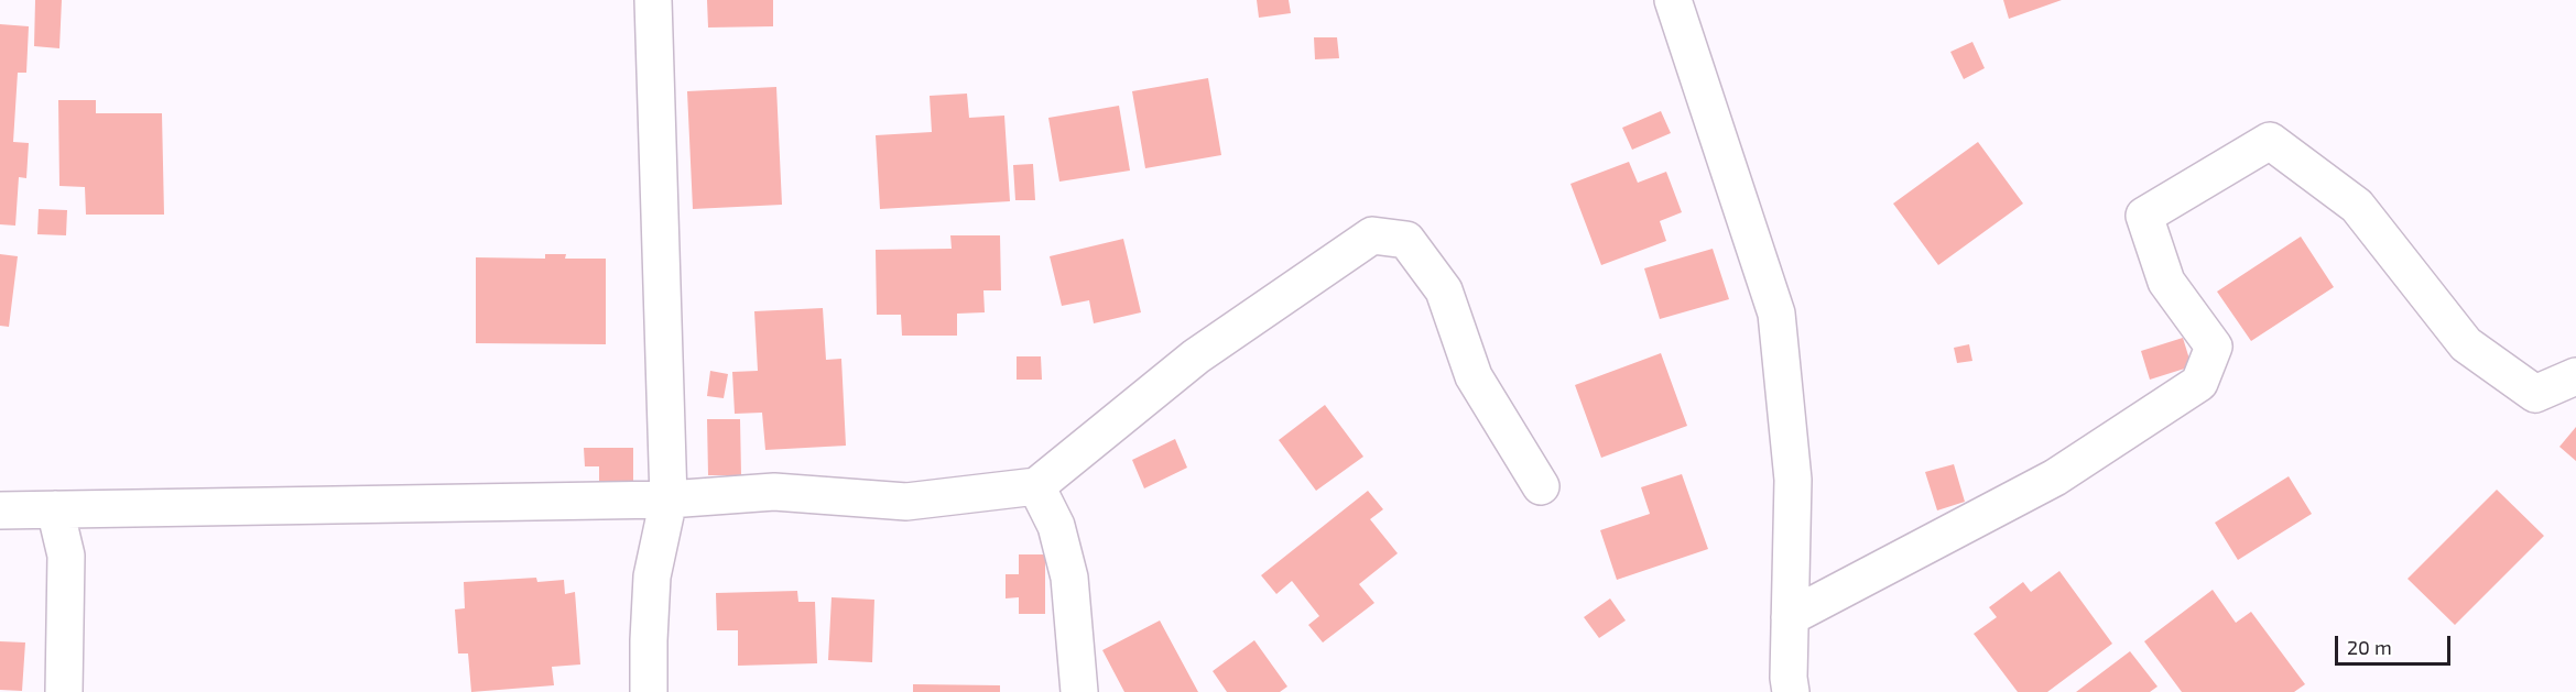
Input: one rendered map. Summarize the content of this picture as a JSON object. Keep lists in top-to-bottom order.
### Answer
{
  "scale_bar": "20 m"
}
